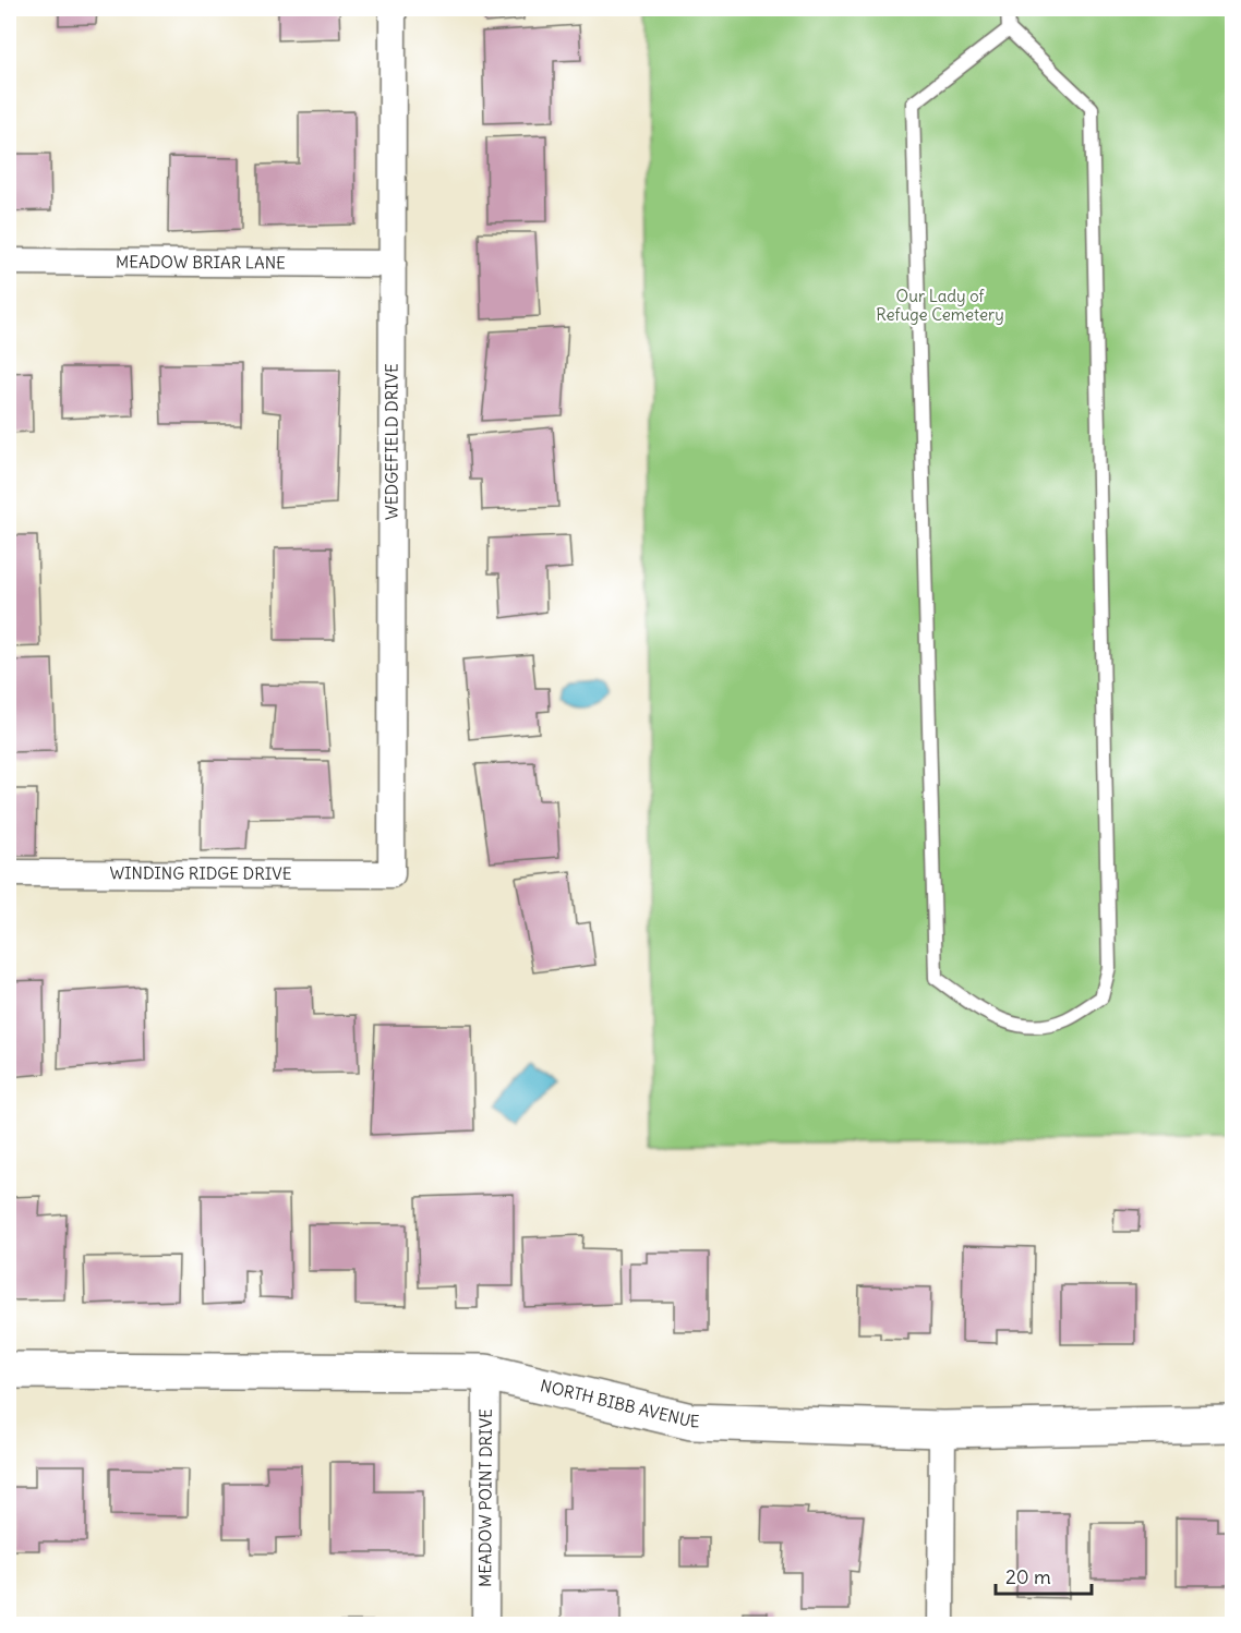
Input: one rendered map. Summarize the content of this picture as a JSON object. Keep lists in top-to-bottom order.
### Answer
{
  "streets": {
    "main road": ["NORTH BIBB AVENUE"],
    "street": [
      "MEADOW BRIAR LANE",
      "WEDGEFIELD DRIVE",
      "WINDING RIDGE DRIVE",
      "MEADOW POINT DRIVE"
    ]
  },
  "crossings": [
    ["MEADOW BRIAR LANE", "WEDGEFIELD DRIVE"],
    ["WEDGEFIELD DRIVE", "WINDING RIDGE DRIVE"],
    ["NORTH BIBB AVENUE", "MEADOW POINT DRIVE"]
  ],
  "parks": ["Our Lady of Refuge Cemetery"],
  "scale_bar": "20 m"
}
